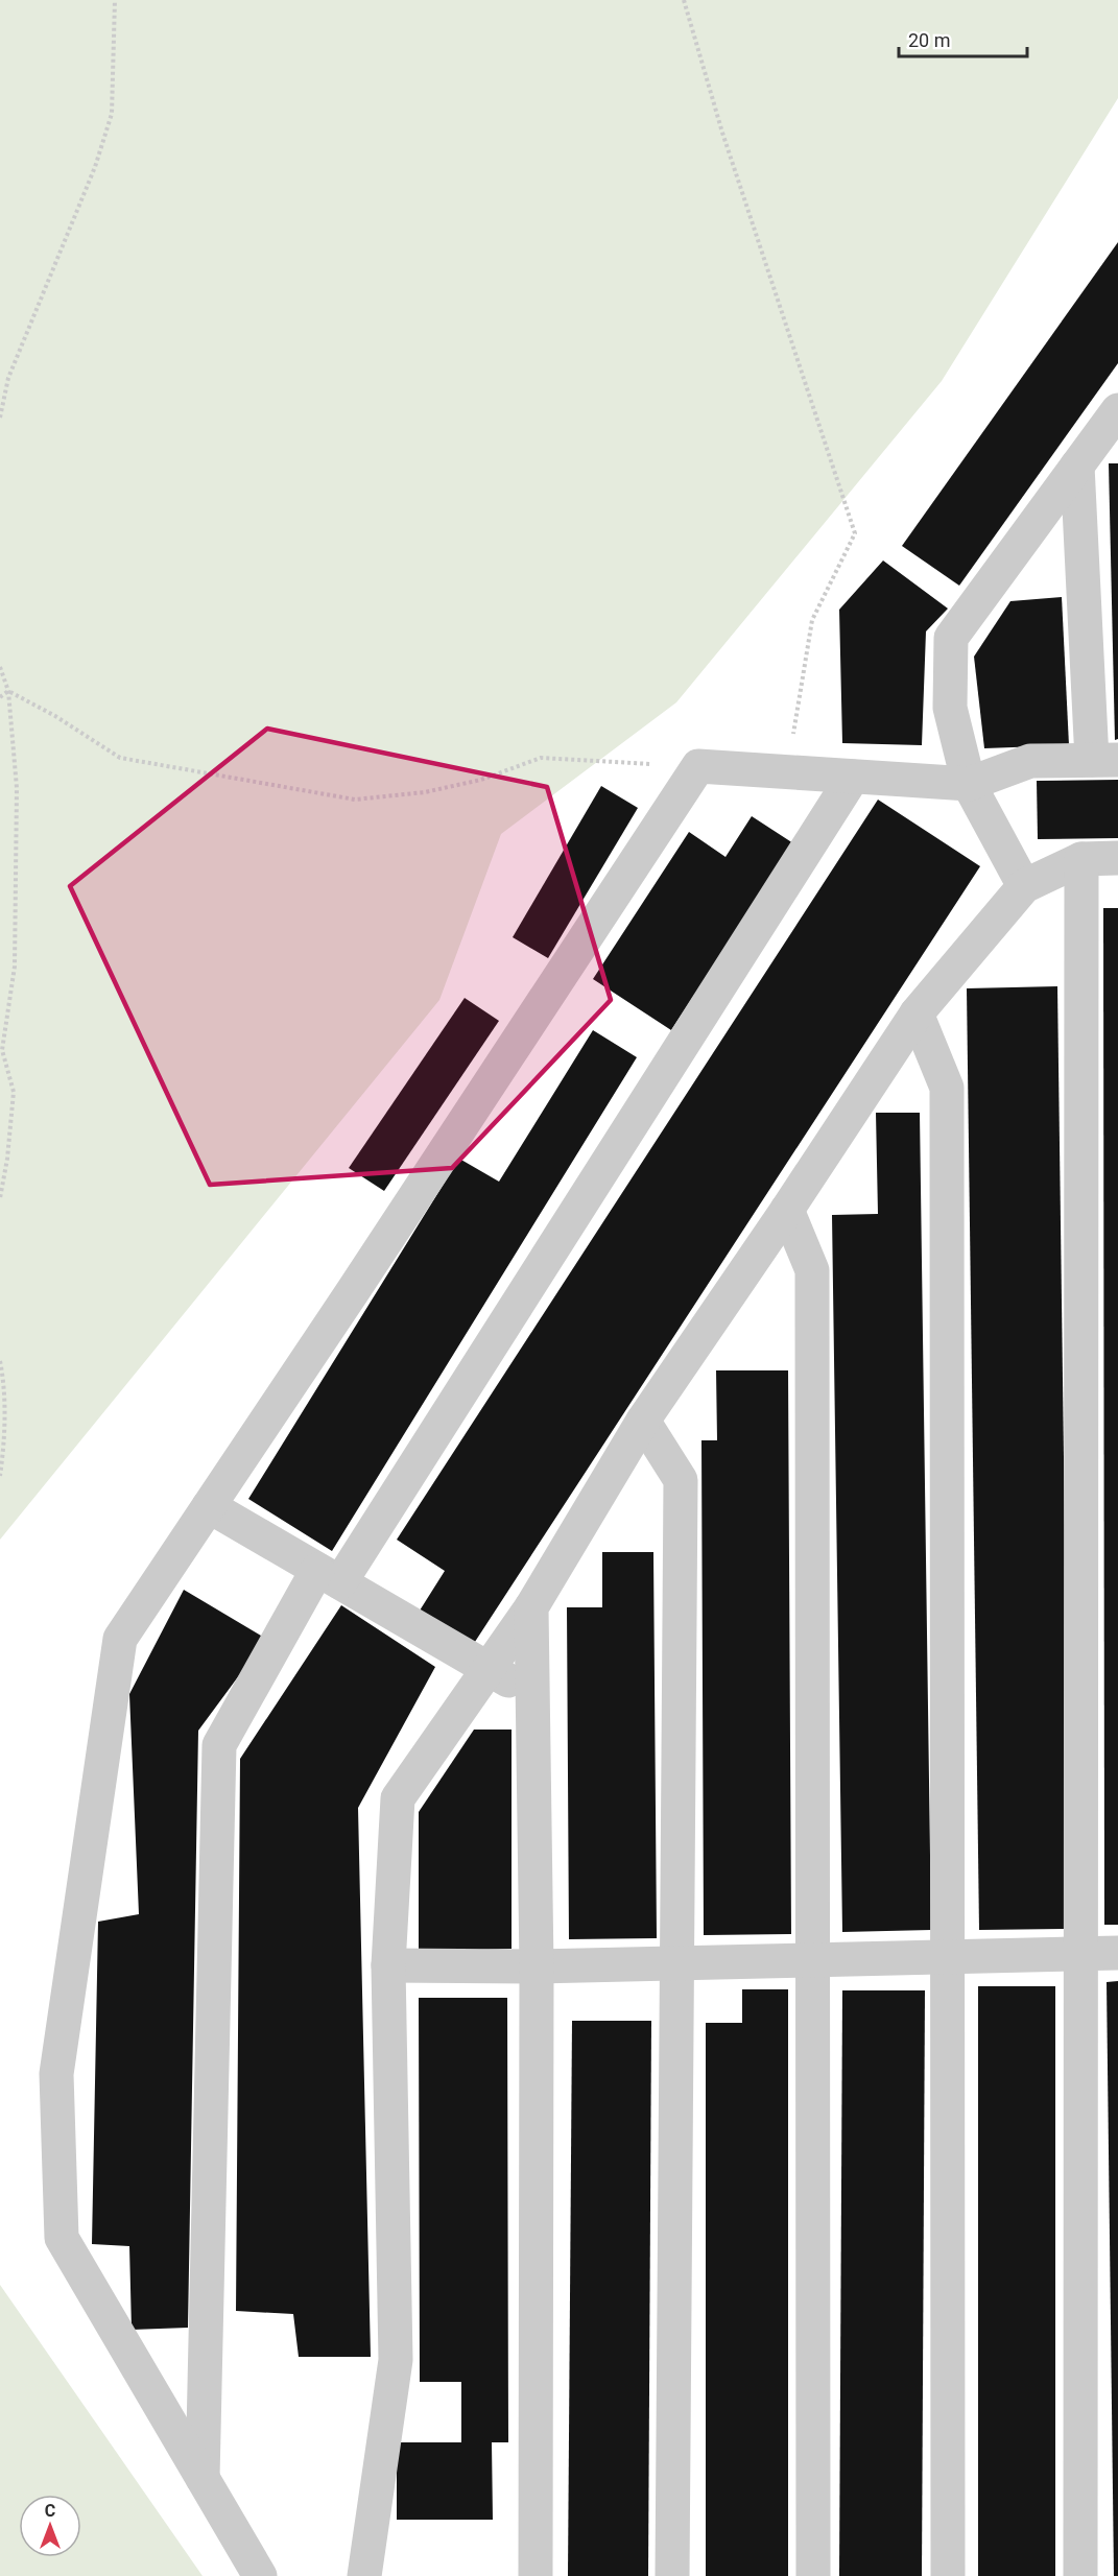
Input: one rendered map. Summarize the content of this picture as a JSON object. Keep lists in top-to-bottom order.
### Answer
{
  "scale_bar": "20 m",
  "north": "top"
}
